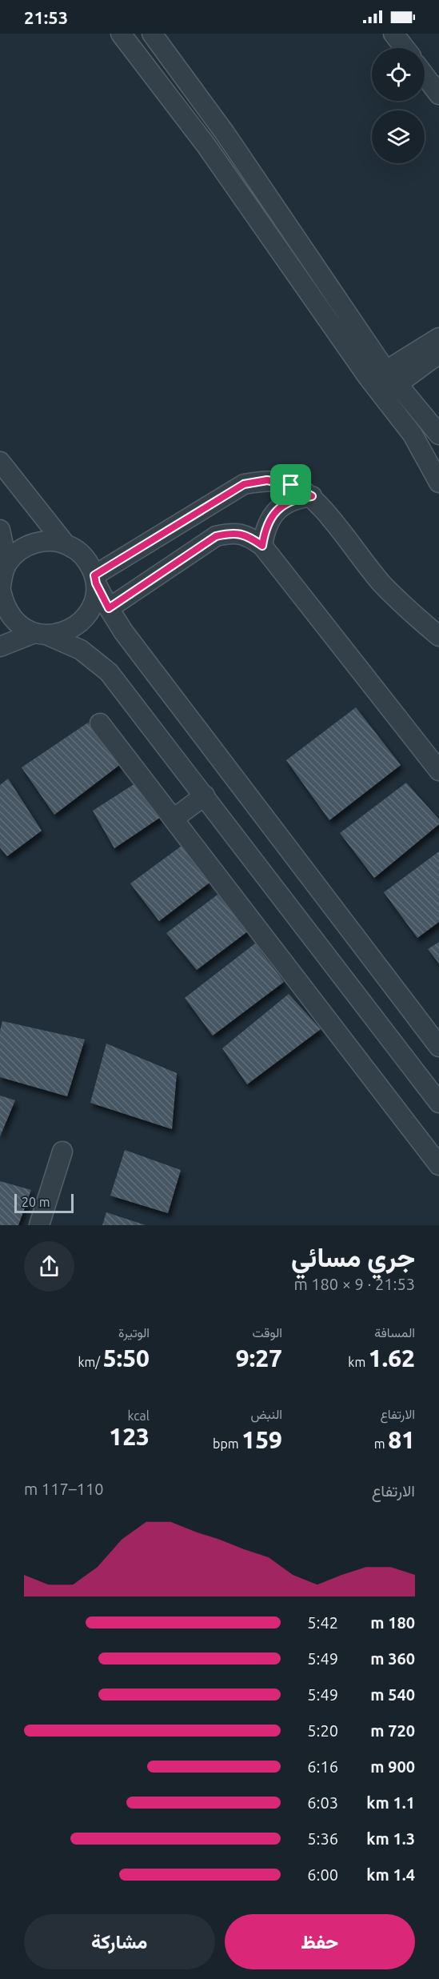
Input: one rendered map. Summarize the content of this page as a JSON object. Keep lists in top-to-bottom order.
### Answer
{
  "scale_bar": "20 m",
  "page": {
    "status": "21:53",
    "scale": "20 m",
    "heading": ["جري مسائي", "21:53 · 9 × 180 m"],
    "stats": [
      ["المسافة", "1.62 km"],
      ["الوقت", "9:27"],
      ["الوتيرة", "5:50 /km"],
      ["الارتفاع", "81 m"],
      ["النبض", "159 bpm"],
      ["kcal", "123"]
    ],
    "chart": ["الارتفاع", "110–117 m"],
    "list": [
      {
        "name": "180 m",
        "note": "5:42"
      },
      {
        "name": "360 m",
        "note": "5:49"
      },
      {
        "name": "540 m",
        "note": "5:49"
      },
      {
        "name": "720 m",
        "note": "5:20"
      },
      {
        "name": "900 m",
        "note": "6:16"
      },
      {
        "name": "1.1 km",
        "note": "6:03"
      },
      {
        "name": "1.3 km",
        "note": "5:36"
      },
      {
        "name": "1.4 km",
        "note": "6:00"
      }
    ],
    "buttons": ["حفظ", "مشاركة"]
  }
}
